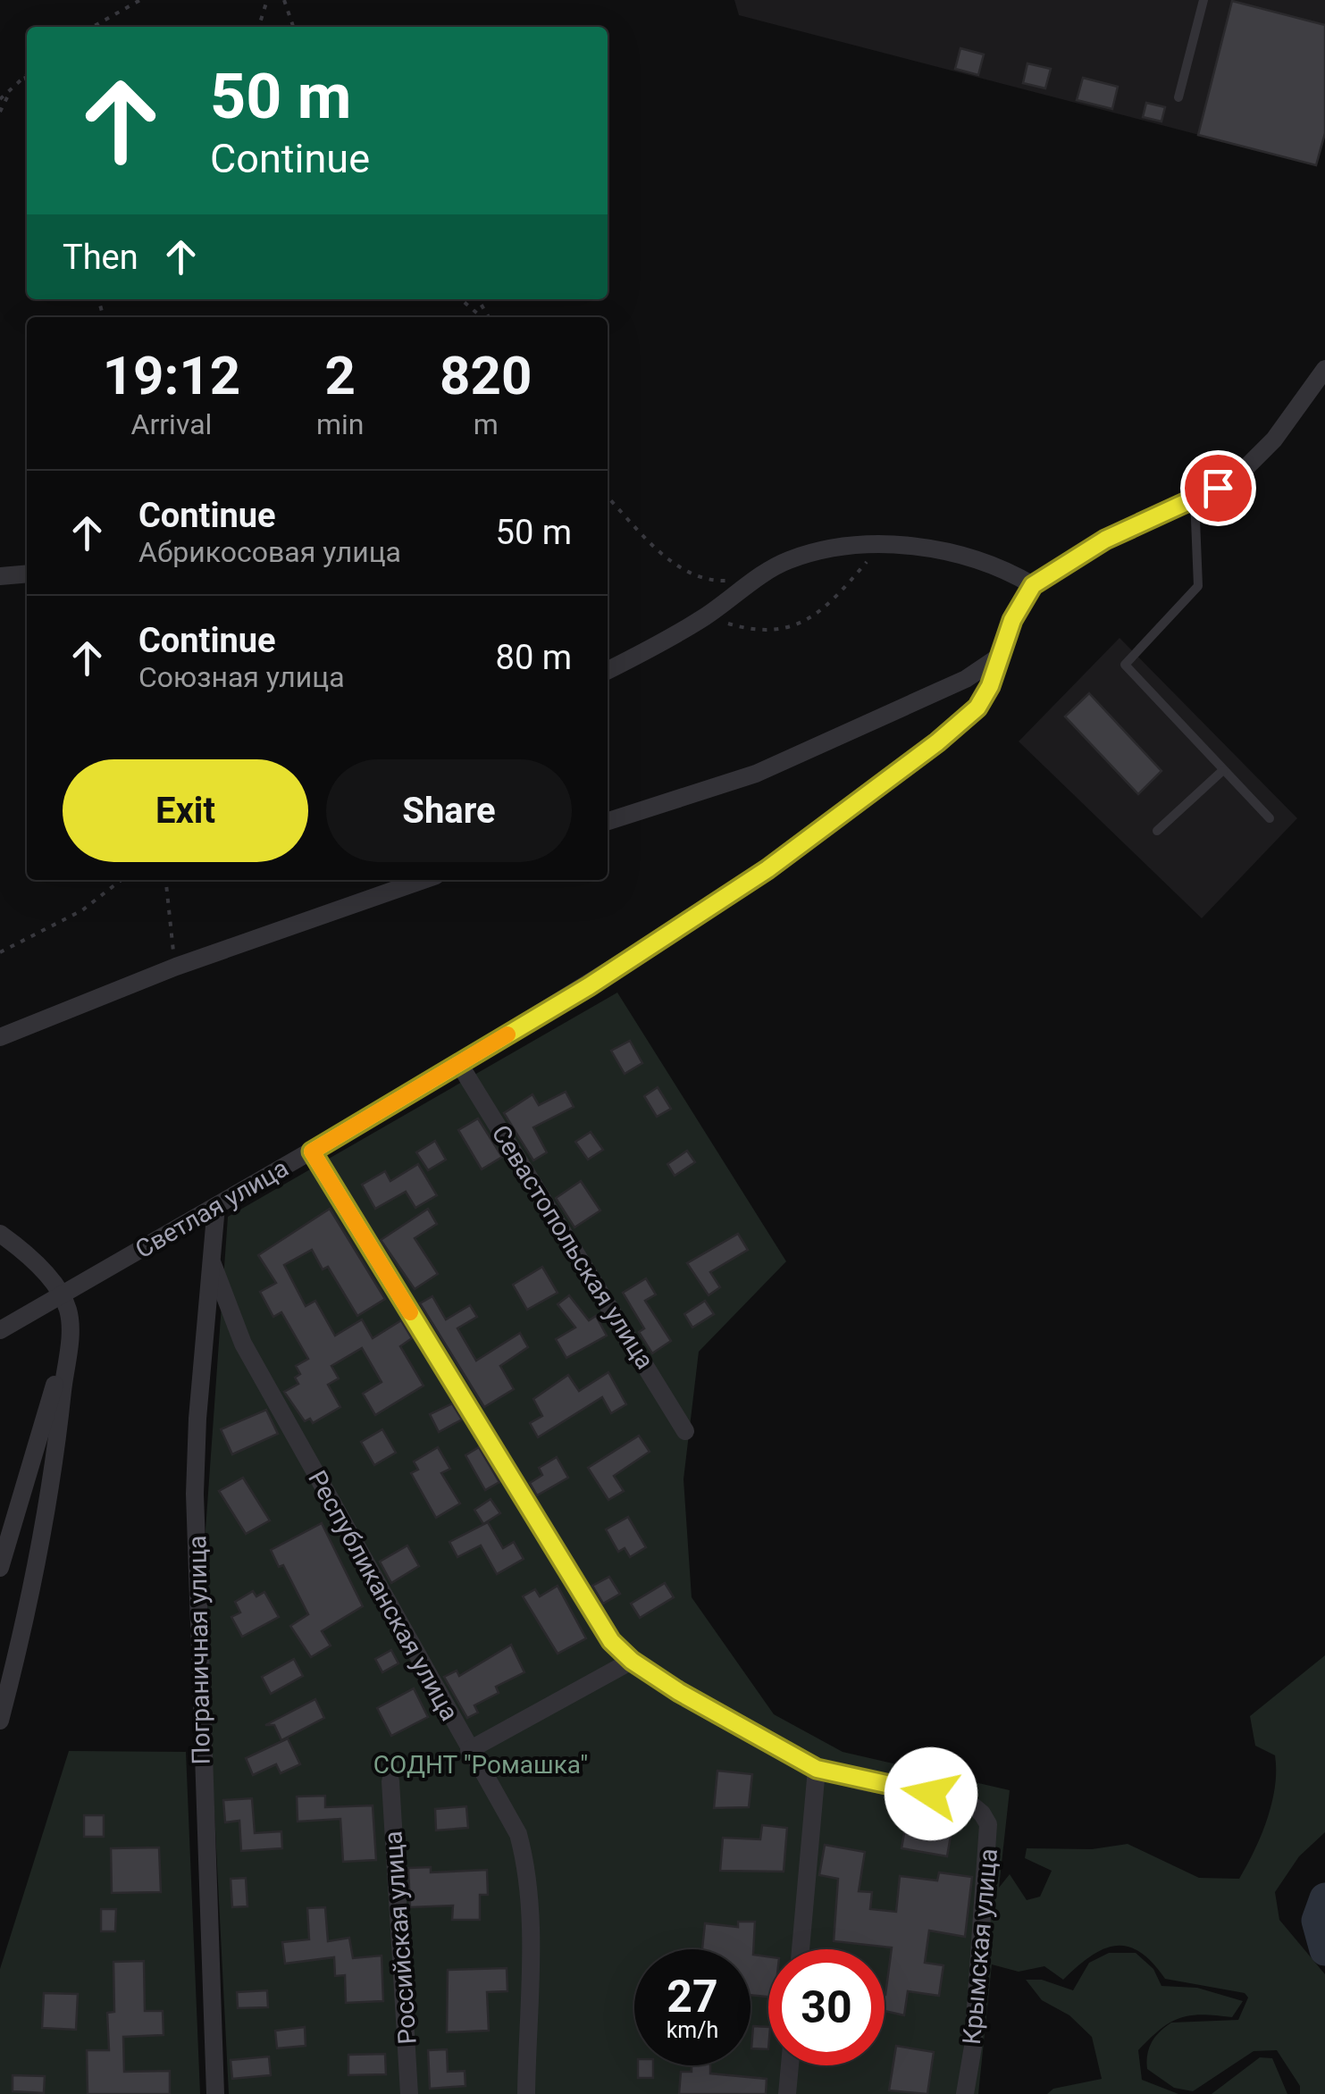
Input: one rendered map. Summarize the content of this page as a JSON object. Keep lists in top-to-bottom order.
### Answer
{
  "streets": {
    "street": [
      "Светлая улица",
      "Севастопольская улица",
      "Республиканская улица",
      "Пограничная улица",
      "Российская улица",
      "Крымская улица"
    ]
  },
  "crossings": [
    ["Светлая улица", "Севастопольская улица"],
    ["Светлая улица", "Пограничная улица"],
    ["Светлая улица", "Крымская улица"],
    ["Республиканская улица", "Пограничная улица"]
  ],
  "parks": ["СОДНТ \"Ромашка\""],
  "page": {
    "turn": ["50 m", "Continue"],
    "then": "Then",
    "eta": [
      "19:12",
      "Arrival",
      "2",
      "min",
      "820",
      "m"
    ],
    "list": [
      {
        "name": "Continue",
        "note": "Абрикосовая улица",
        "value": "50 m"
      },
      {
        "name": "Continue",
        "note": "Союзная улица",
        "value": "80 m"
      }
    ],
    "buttons": ["Exit", "Share"],
    "speed": "27 km/h",
    "limit": "30"
  }
}
